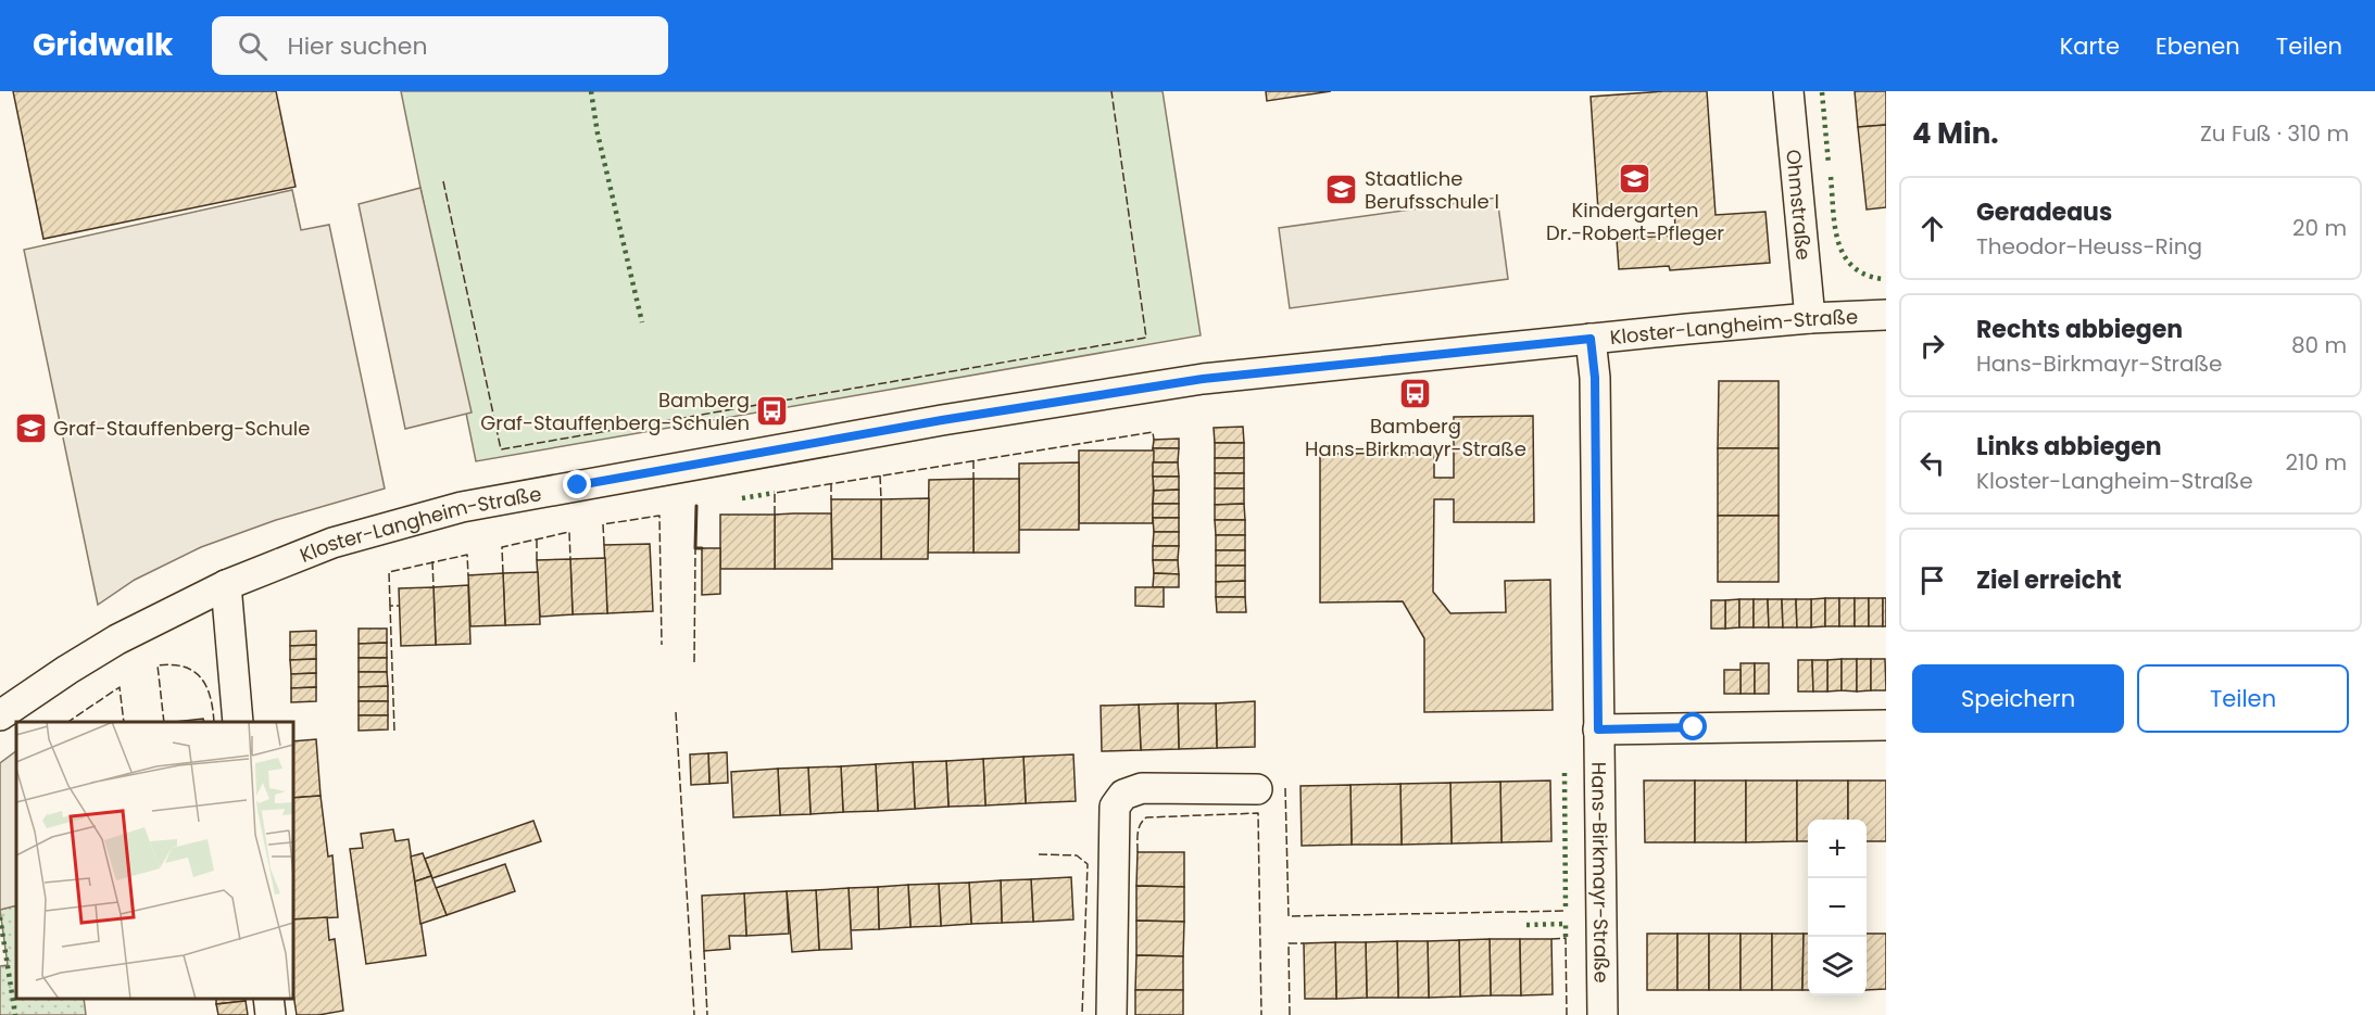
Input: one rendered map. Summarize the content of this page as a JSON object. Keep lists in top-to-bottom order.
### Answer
{
  "streets": {
    "street": ["Ohmstraße", "Kloster-Langheim-Straße", "Hans-Birkmayr-Straße"]
  },
  "crossings": [
    ["Ohmstraße", "Kloster-Langheim-Straße"],
    ["Kloster-Langheim-Straße", "Hans-Birkmayr-Straße"]
  ],
  "places": {
    "school or university": ["Kindergarten Dr.-Robert-Pfleger", "Staatliche Berufsschule I", "Graf-Stauffenberg-Schule"],
    "bus stop": ["Bamberg Hans-Birkmayr-Straße", "Bamberg Graf-Stauffenberg-Schulen"]
  },
  "page": {
    "header": "Gridwalk",
    "search": "Hier suchen",
    "nav": ["Karte", "Ebenen", "Teilen"],
    "heading": ["4 Min.", "Zu Fuß · 310 m"],
    "list": [
      ["Geradeaus", "Theodor-Heuss-Ring", "20 m"],
      ["Rechts abbiegen", "Hans-Birkmayr-Straße", "80 m"],
      ["Links abbiegen", "Kloster-Langheim-Straße", "210 m"],
      "Ziel erreicht"
    ],
    "buttons": ["Speichern", "Teilen"],
    "map_buttons": ["+", "−"]
  }
}
